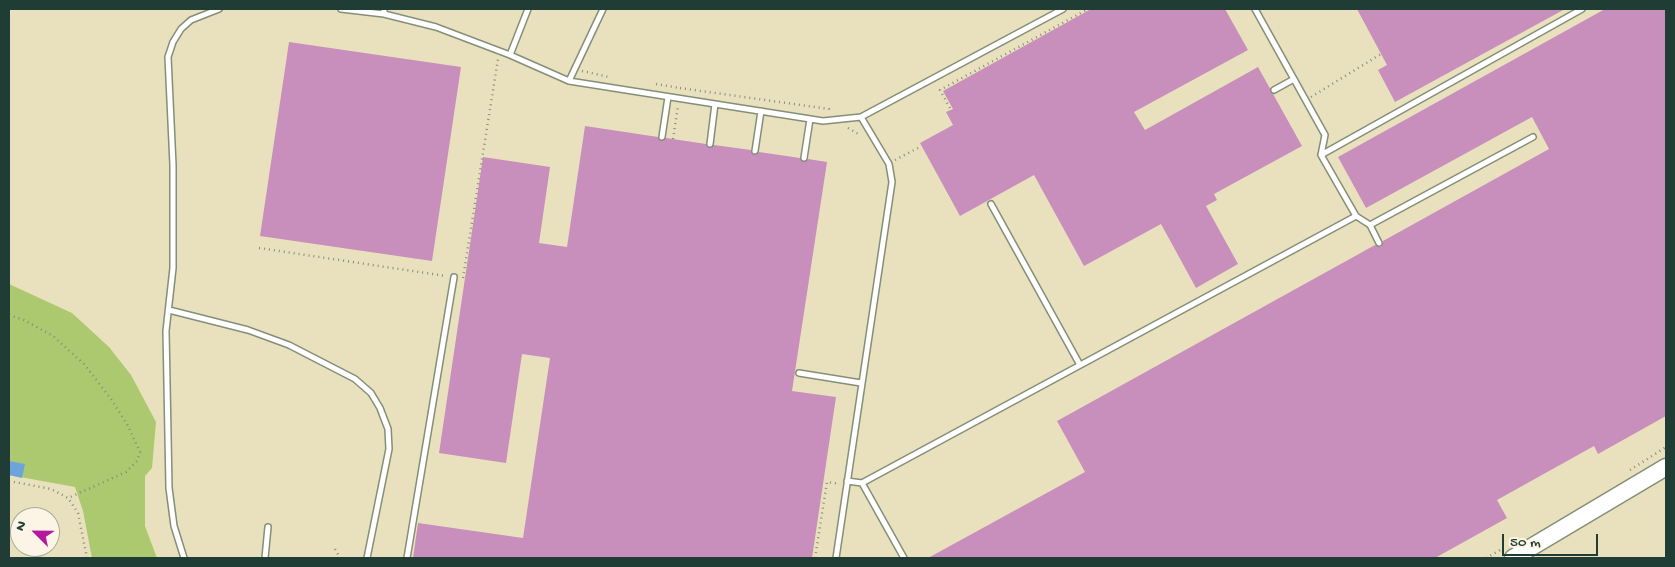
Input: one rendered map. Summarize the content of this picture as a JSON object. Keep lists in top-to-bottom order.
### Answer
{
  "scale_bar": "50 m",
  "north": "top left"
}
